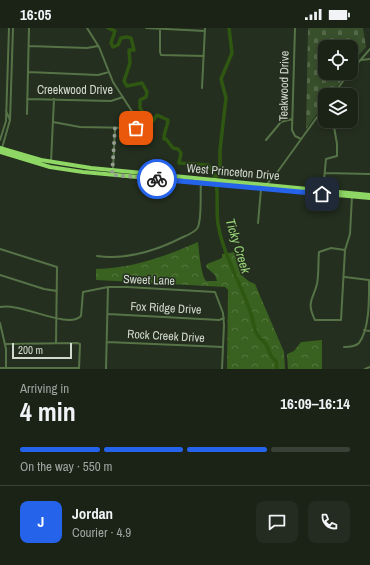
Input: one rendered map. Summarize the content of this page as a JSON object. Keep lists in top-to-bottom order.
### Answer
{
  "streets": {
    "highway": ["West Princeton Drive"],
    "street": [
      "Teakwood Drive",
      "Creekwood Drive",
      "Sweet Lane",
      "Fox Ridge Drive",
      "Rock Creek Drive"
    ]
  },
  "crossings": [
    ["Sweet Lane", "Fox Ridge Drive"]
  ],
  "water": ["Ticky Creek"],
  "scale_bar": "200 m",
  "page": {
    "status": "16:05",
    "scale": "200 m",
    "heading": ["4 min", "Arriving in", "16:09–16:14"],
    "panel": ["Jordan", "Courier · 4.9"],
    "bar": "On the way · 550 m",
    "round": "J"
  }
}
